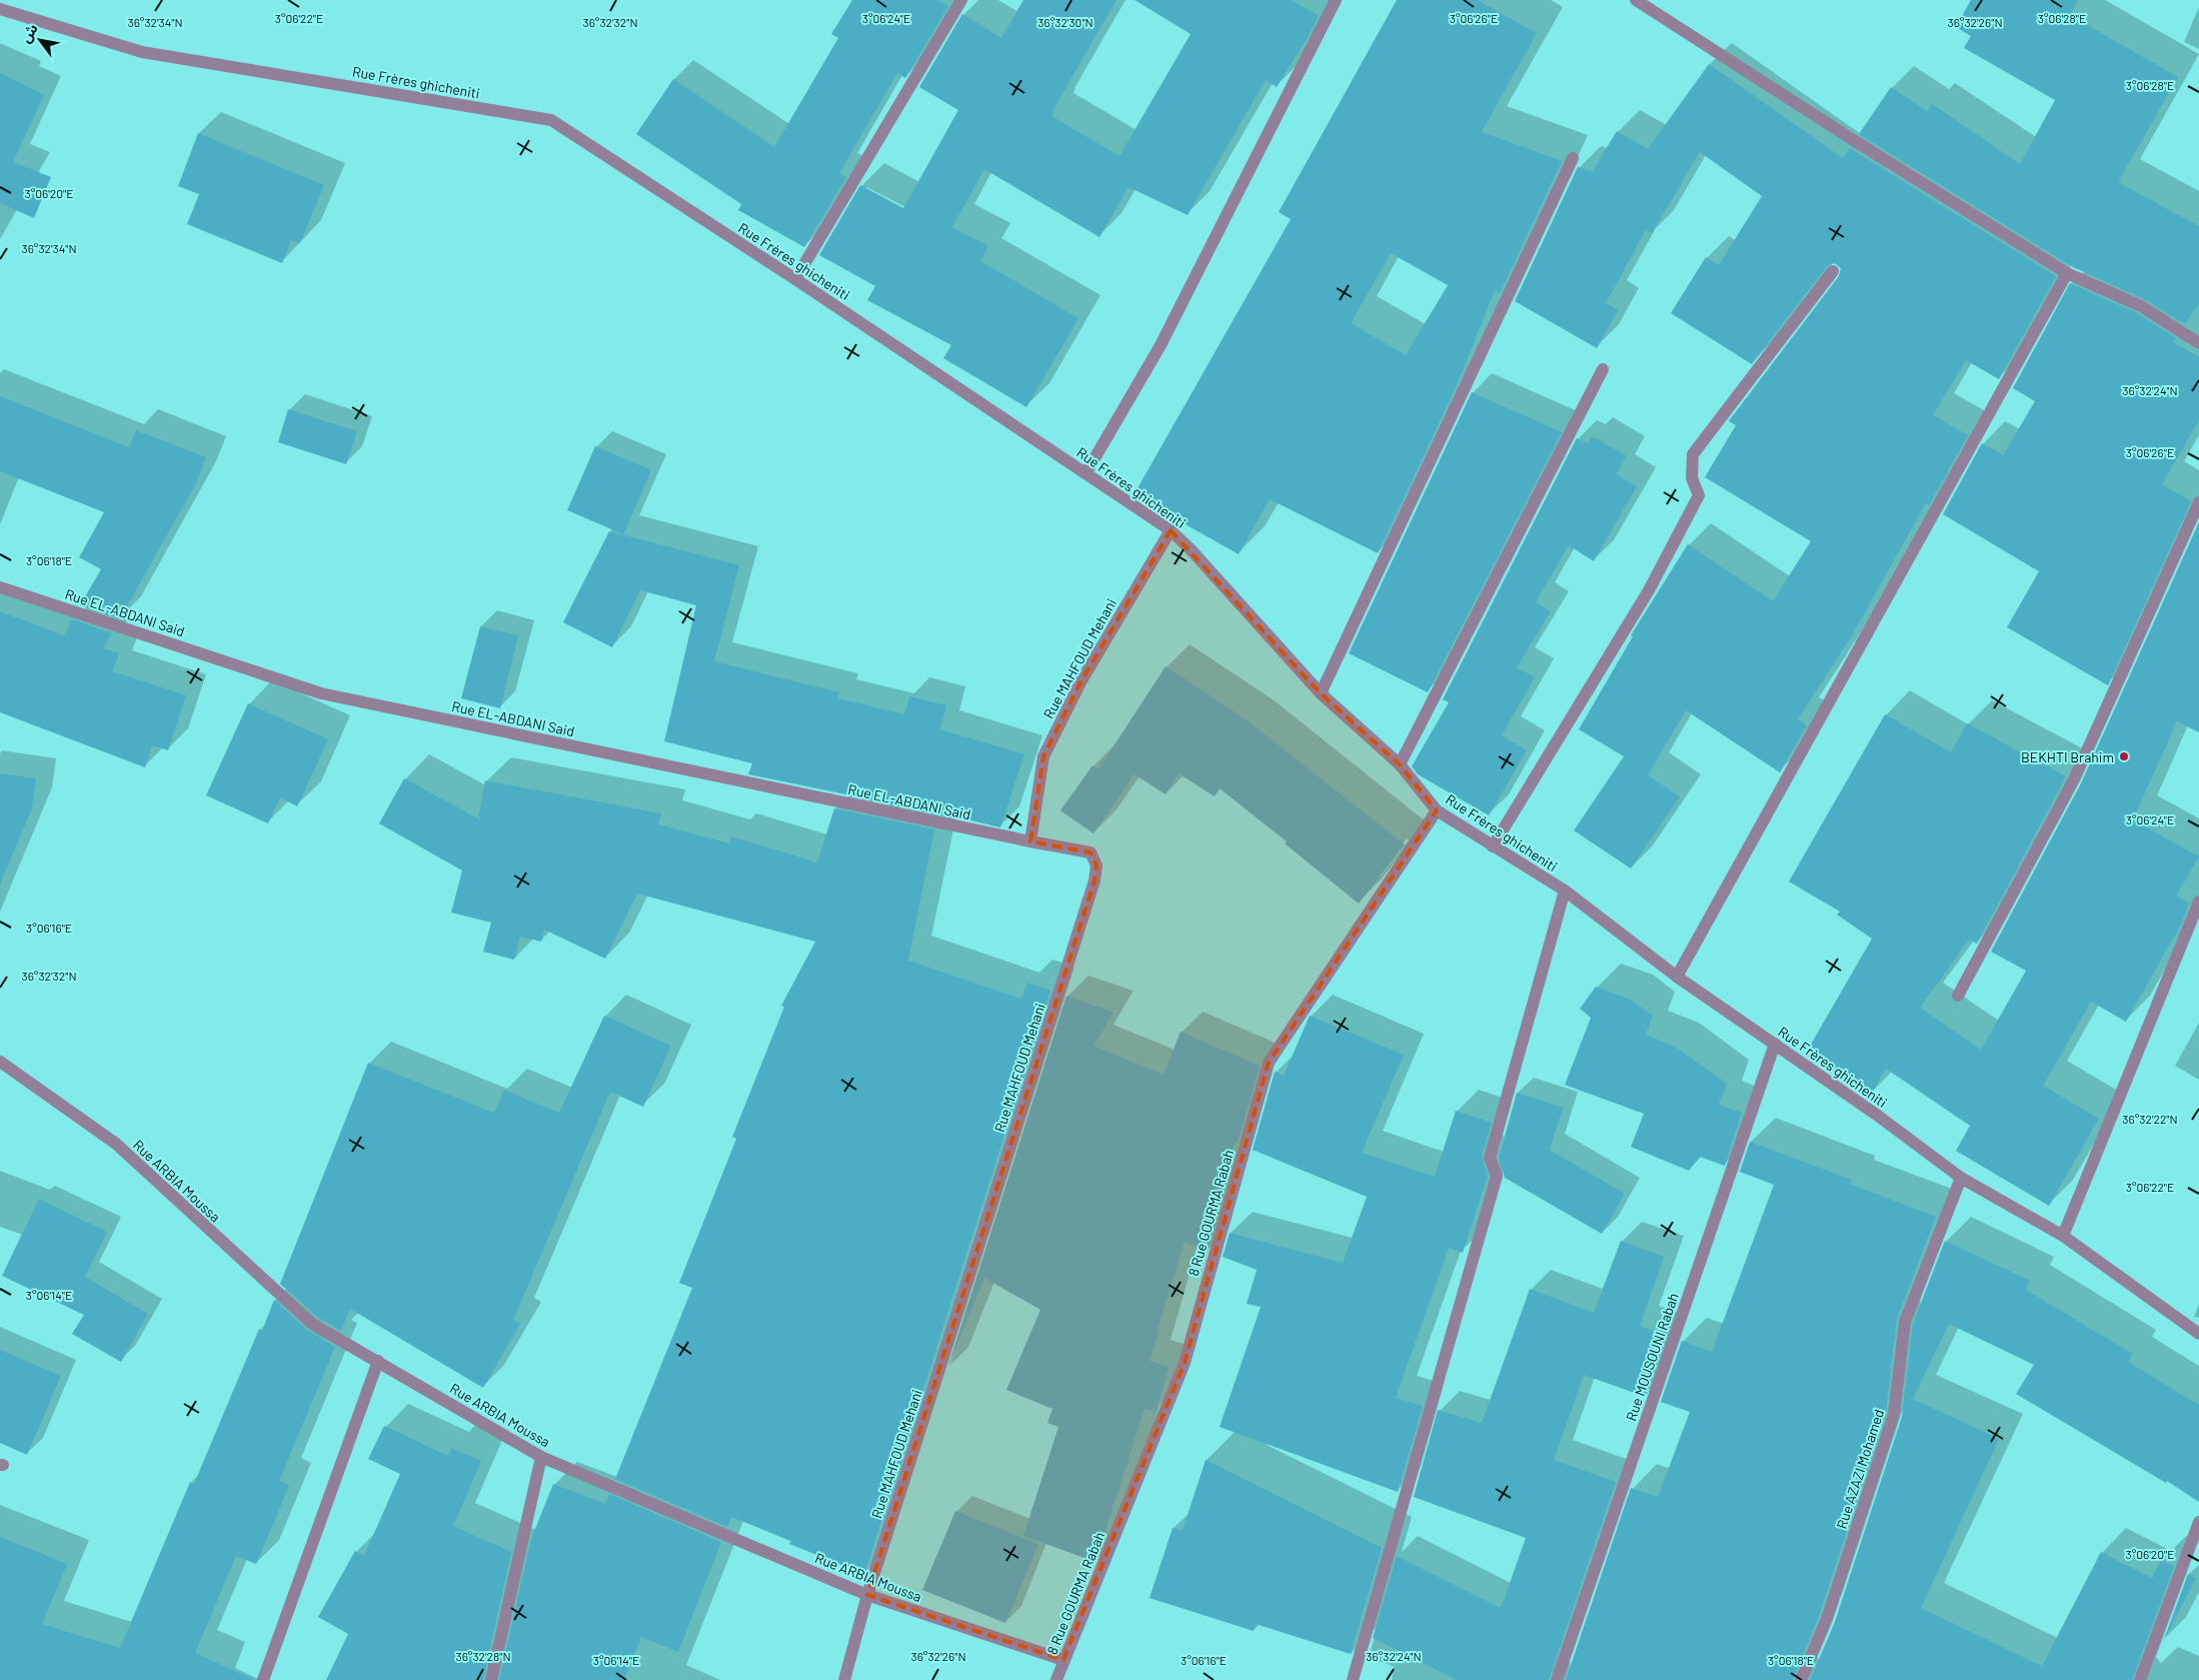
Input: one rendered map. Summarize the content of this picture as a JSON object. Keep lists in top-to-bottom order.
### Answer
{
  "streets": {
    "street": [
      "Rue Frères ghicheniti",
      "Rue EL-ABDANI Said",
      "Rue MAHFOUD Mehani",
      "Rue ARBIA Moussa",
      "8 Rue GOURMA Rabah",
      "Rue MOUSOUNI Rabah",
      "Rue AZAZI Mohamed"
    ]
  },
  "crossings": [
    ["Rue Frères ghicheniti", "Rue MAHFOUD Mehani"],
    ["Rue Frères ghicheniti", "8 Rue GOURMA Rabah"],
    ["Rue Frères ghicheniti", "Rue MOUSOUNI Rabah"],
    ["Rue Frères ghicheniti", "Rue AZAZI Mohamed"],
    ["Rue EL-ABDANI Said", "Rue MAHFOUD Mehani"],
    ["Rue MAHFOUD Mehani", "Rue ARBIA Moussa"],
    ["Rue ARBIA Moussa", "8 Rue GOURMA Rabah"]
  ],
  "places": ["BEKHTI Brahim"],
  "north": "top left",
  "coordinates": [
    "3°06'26\"E",
    "3°06'22\"E",
    "3°06'24\"E",
    "3°06'28\"E",
    "36°32'34\"N",
    "36°32'32\"N",
    "36°32'30\"N",
    "36°32'26\"N",
    "3°06'20\"E",
    "36°32'24\"N",
    "3°06'18\"E",
    "3°06'16\"E",
    "36°32'22\"N",
    "3°06'14\"E",
    "36°32'28\"N"
  ]
}
